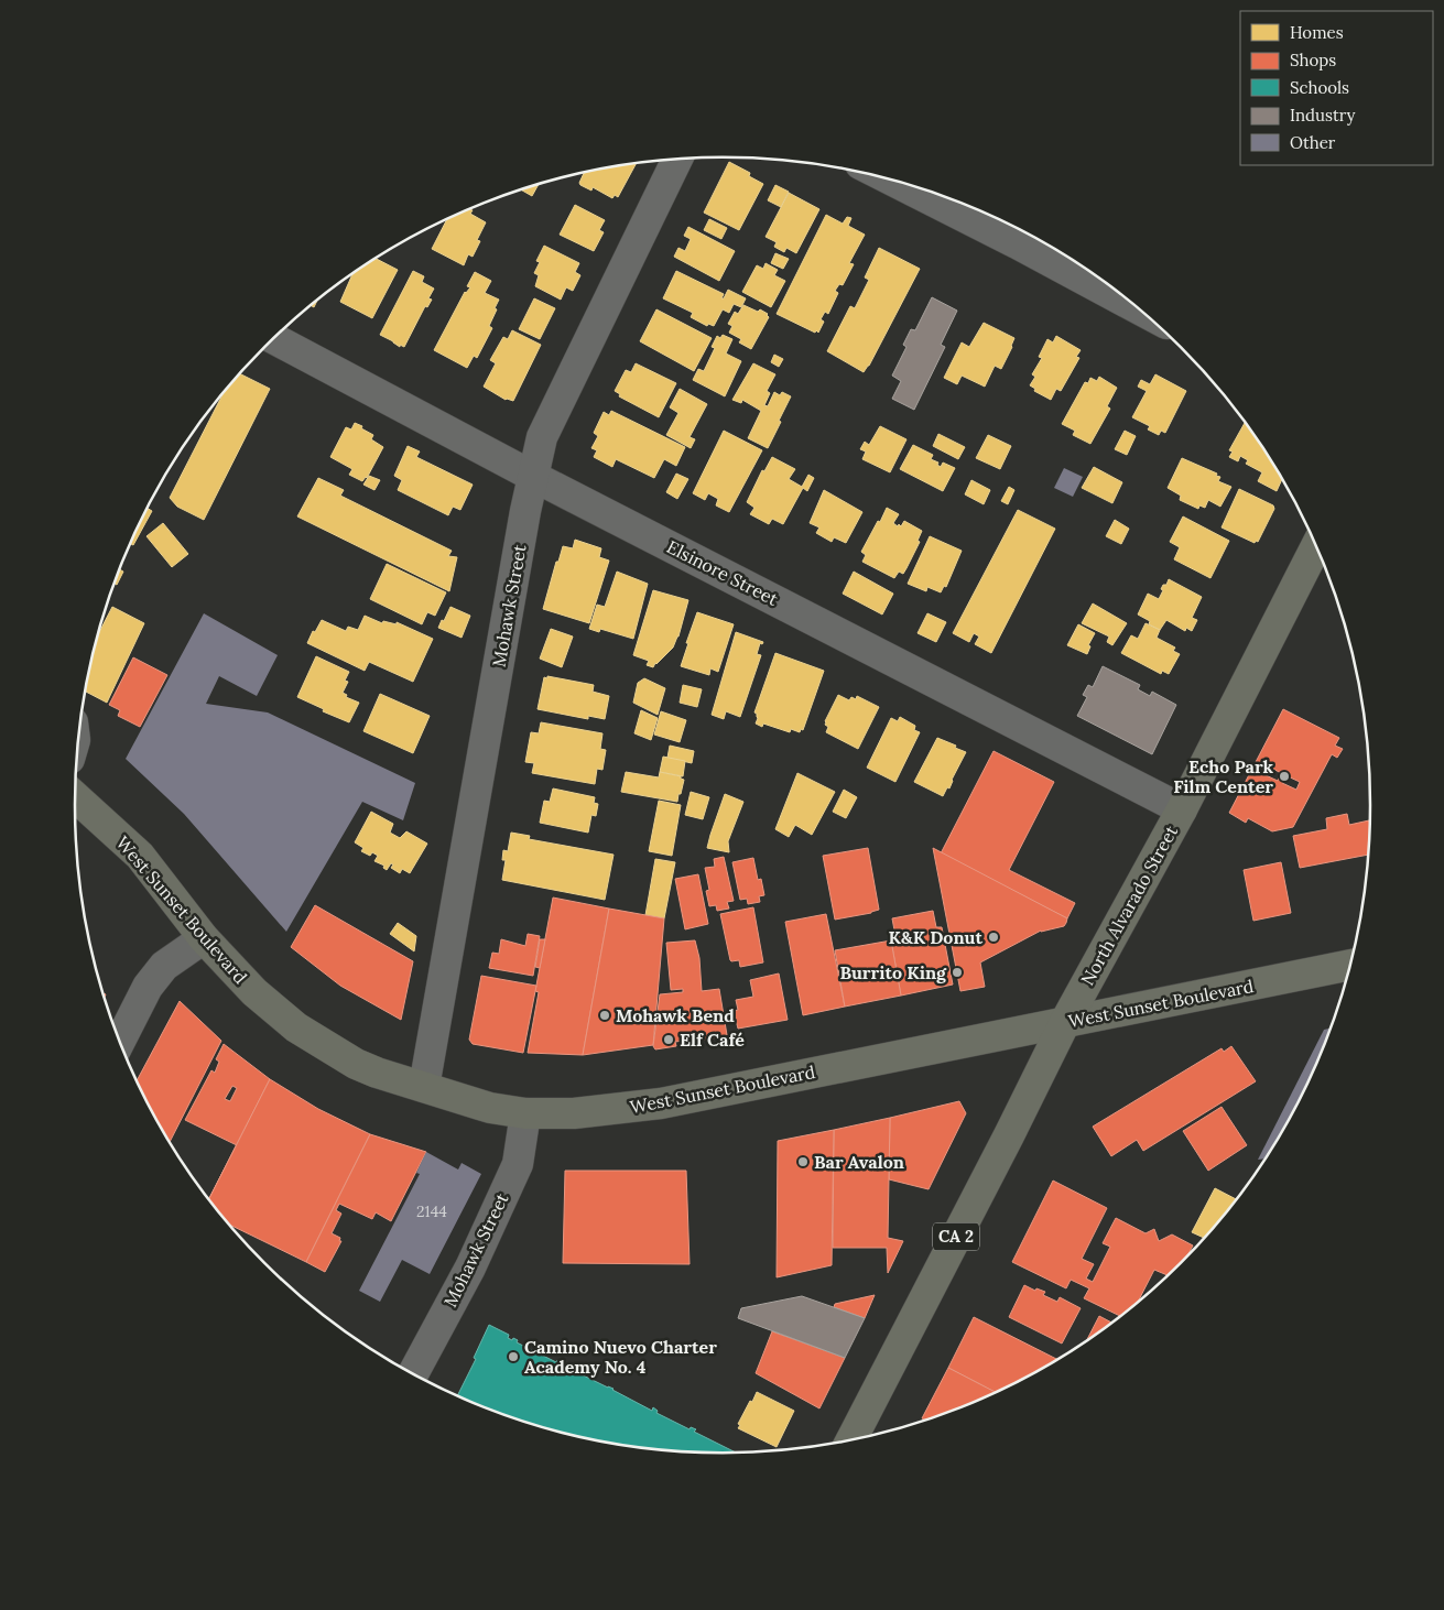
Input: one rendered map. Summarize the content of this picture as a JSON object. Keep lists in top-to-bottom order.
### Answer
{
  "streets": {
    "main road": ["North Alvarado Street", "West Sunset Boulevard", "CA 2"],
    "street": ["Elsinore Street", "Mohawk Street"]
  },
  "crossings": [
    ["Elsinore Street", "Mohawk Street"],
    ["Elsinore Street", "North Alvarado Street"],
    ["Mohawk Street", "West Sunset Boulevard"],
    ["North Alvarado Street", "West Sunset Boulevard"]
  ],
  "places": [
    "Echo Park Film Center",
    "K&K Donut",
    "Burrito King",
    "Mohawk Bend",
    "Elf Café",
    "Bar Avalon",
    "Camino Nuevo Charter Academy No. 4"
  ],
  "house_numbers": ["2144"],
  "legend": [
    "Homes",
    "Shops",
    "Schools",
    "Industry",
    "Other"
  ]
}
